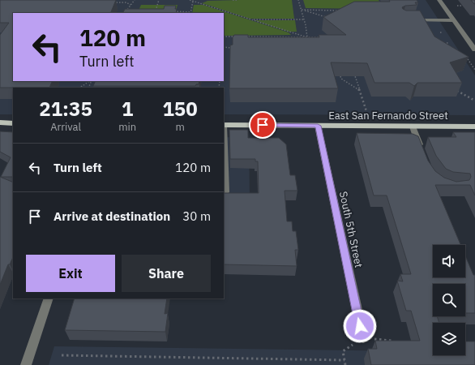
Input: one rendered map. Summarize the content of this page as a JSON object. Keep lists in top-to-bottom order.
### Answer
{
  "streets": {
    "main road": ["East San Fernando Street"],
    "street": ["South 5th Street"]
  },
  "crossings": [
    ["East San Fernando Street", "South 5th Street"]
  ],
  "page": {
    "turn": ["120 m", "Turn left"],
    "eta": [
      "21:35",
      "Arrival",
      "1",
      "min",
      "150",
      "m"
    ],
    "list": [
      {
        "name": "Turn left",
        "value": "120 m"
      },
      {
        "name": "Arrive at destination",
        "value": "30 m"
      }
    ],
    "buttons": ["Exit", "Share"]
  }
}
